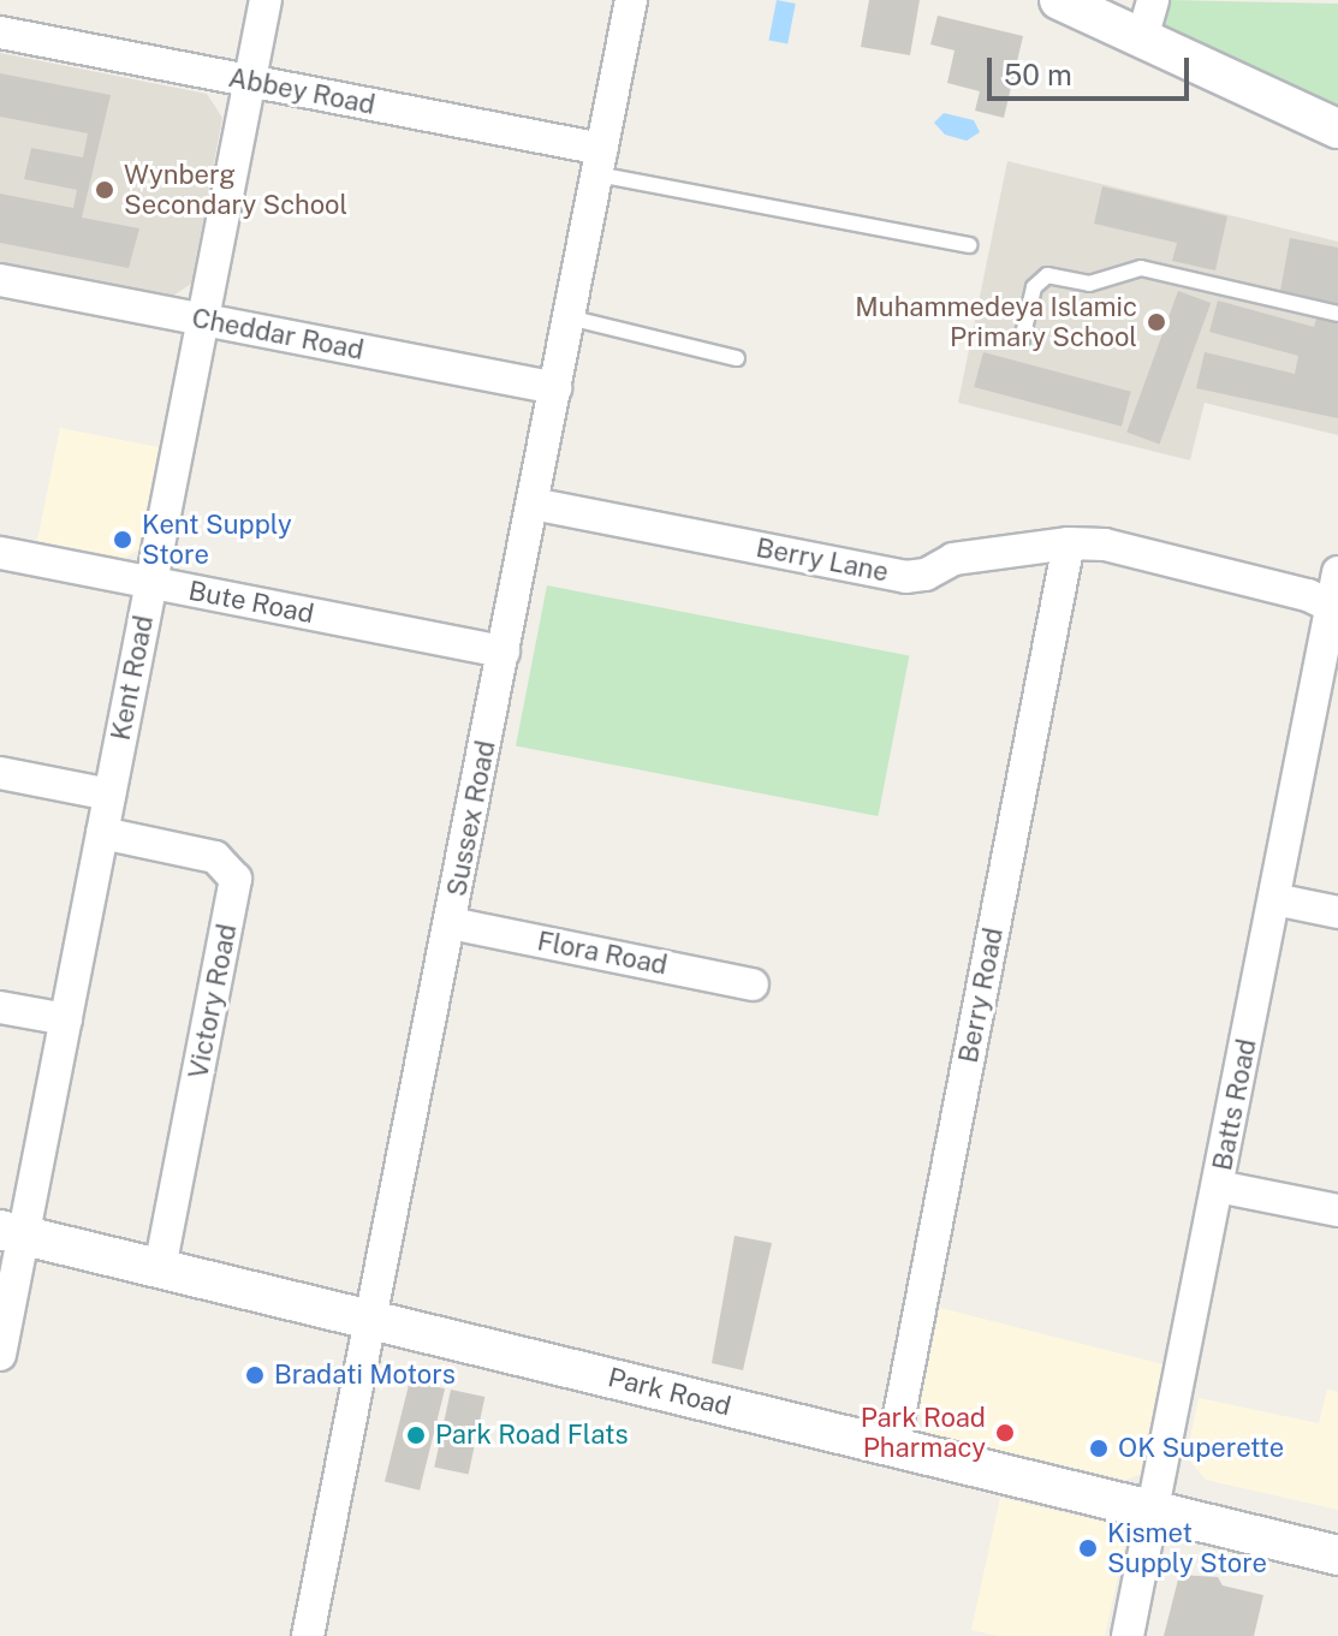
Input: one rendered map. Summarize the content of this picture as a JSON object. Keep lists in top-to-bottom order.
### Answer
{
  "streets": {
    "street": [
      "Abbey Road",
      "Cheddar Road",
      "Berry Lane",
      "Bute Road",
      "Kent Road",
      "Sussex Road",
      "Flora Road",
      "Berry Road",
      "Victory Road",
      "Batts Road",
      "Park Road"
    ]
  },
  "crossings": [
    ["Abbey Road", "Kent Road"],
    ["Abbey Road", "Sussex Road"],
    ["Cheddar Road", "Kent Road"],
    ["Cheddar Road", "Sussex Road"],
    ["Berry Lane", "Sussex Road"],
    ["Berry Lane", "Berry Road"],
    ["Berry Lane", "Batts Road"],
    ["Bute Road", "Kent Road"],
    ["Bute Road", "Sussex Road"],
    ["Kent Road", "Victory Road"],
    ["Kent Road", "Park Road"],
    ["Sussex Road", "Flora Road"],
    ["Sussex Road", "Park Road"],
    ["Berry Road", "Park Road"],
    ["Victory Road", "Park Road"],
    ["Batts Road", "Park Road"]
  ],
  "places": [
    "Wynberg Secondary School",
    "Muhammedeya Islamic Primary School",
    "Kent Supply Store",
    "Bradati Motors",
    "Park Road Pharmacy",
    "Park Road Flats",
    "OK Superette",
    "Kismet Supply Store"
  ],
  "scale_bar": "50 m"
}
